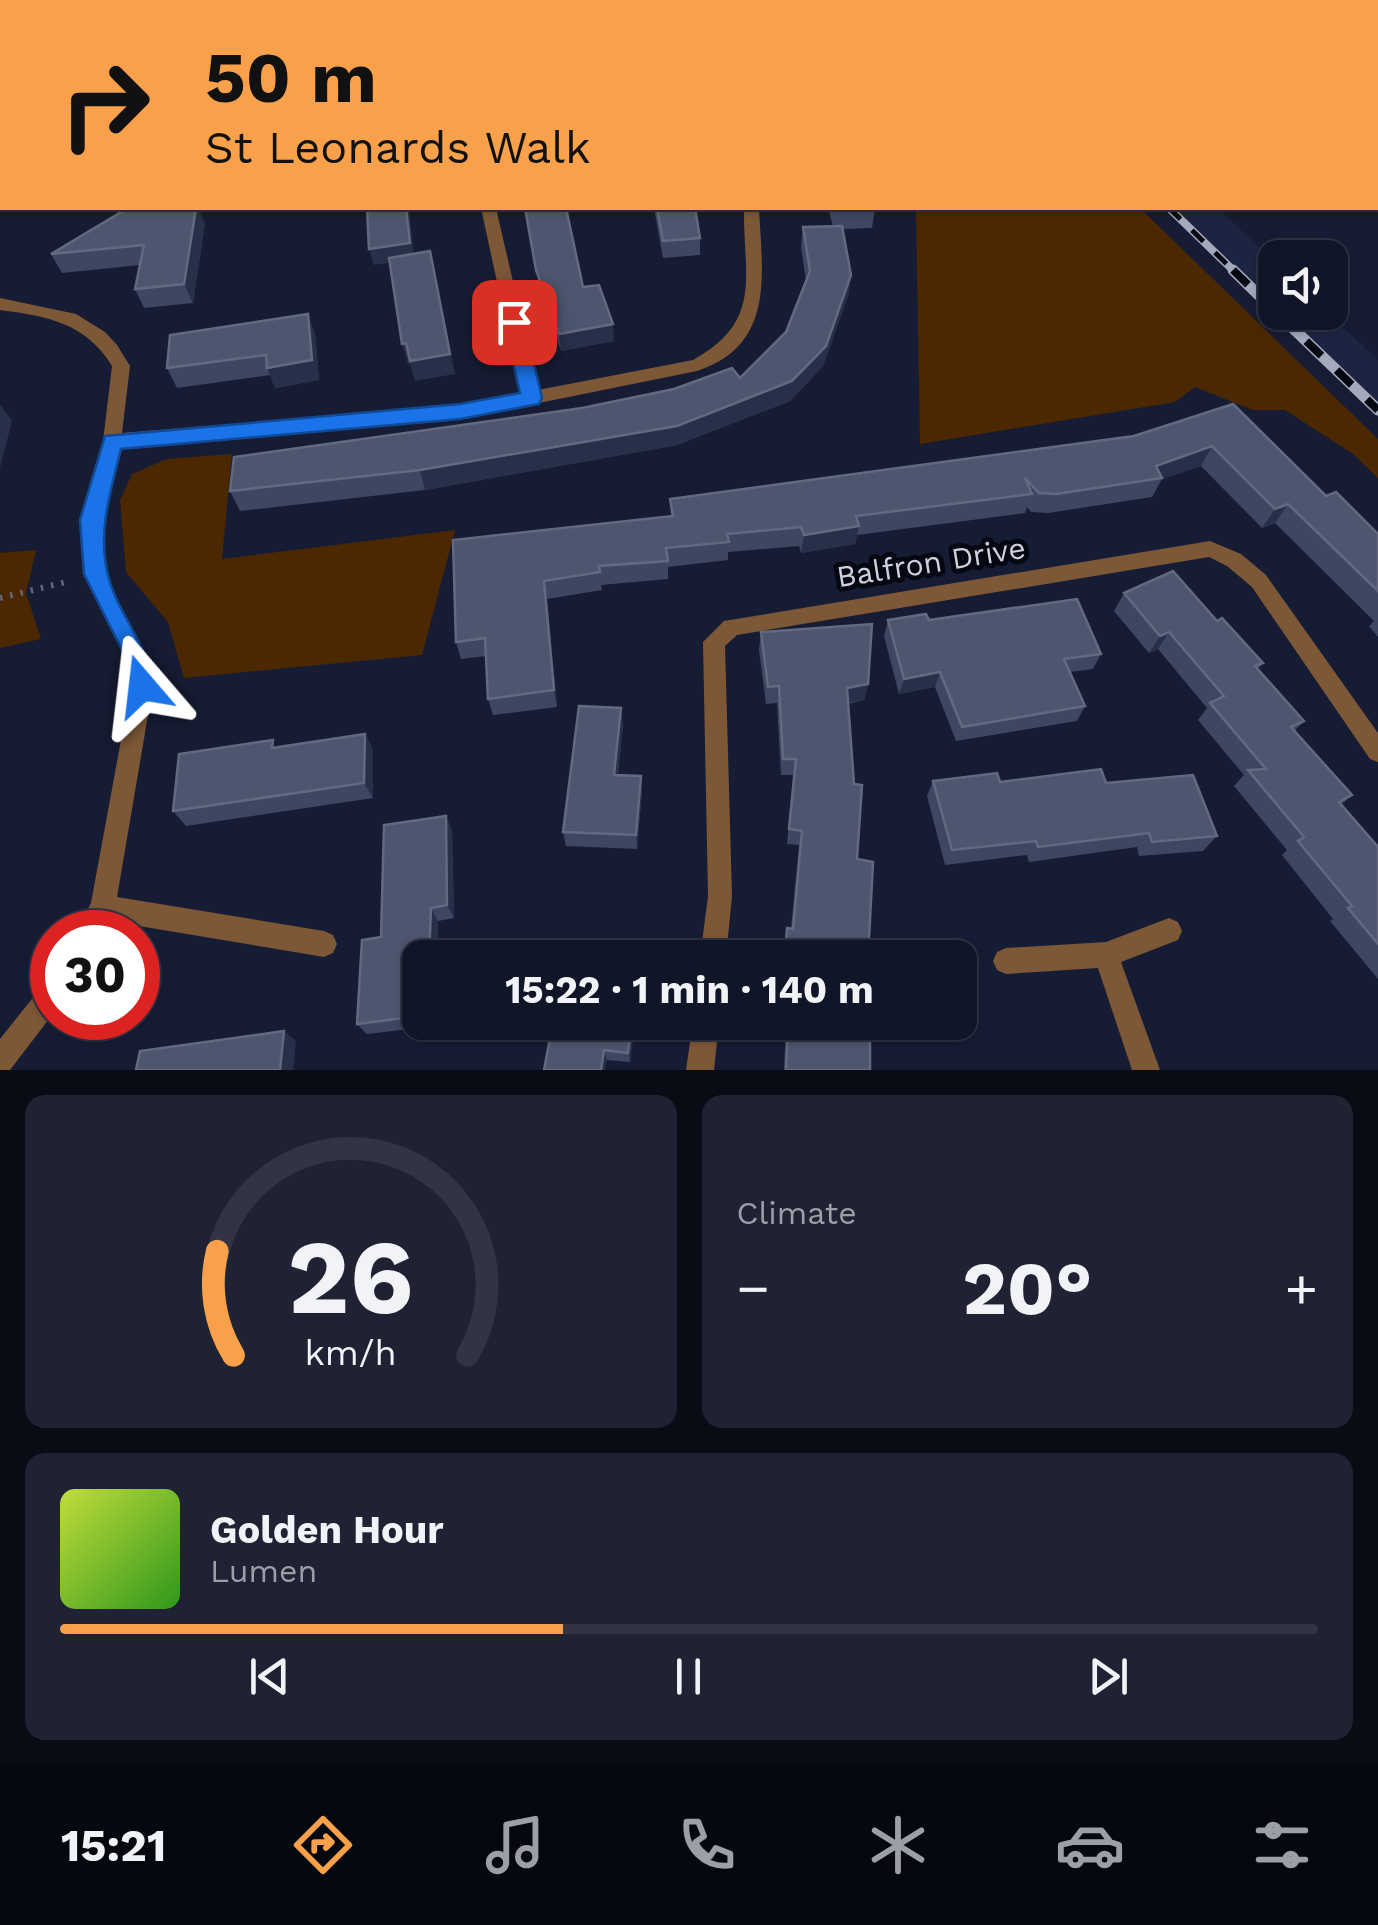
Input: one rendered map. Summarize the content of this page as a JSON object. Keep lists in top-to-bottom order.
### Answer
{
  "streets": {
    "street": ["Balfron Drive"]
  },
  "page": {
    "turn": ["50 m", "St Leonards Walk"],
    "limit": "30",
    "trip": "15:22 · 1 min · 140 m",
    "tile": "Climate",
    "heat": ["−", "20°", "+"],
    "song": ["Golden Hour", "Lumen"],
    "tabs": "15:21",
    "gauge": ["26", "km/h"]
  }
}
